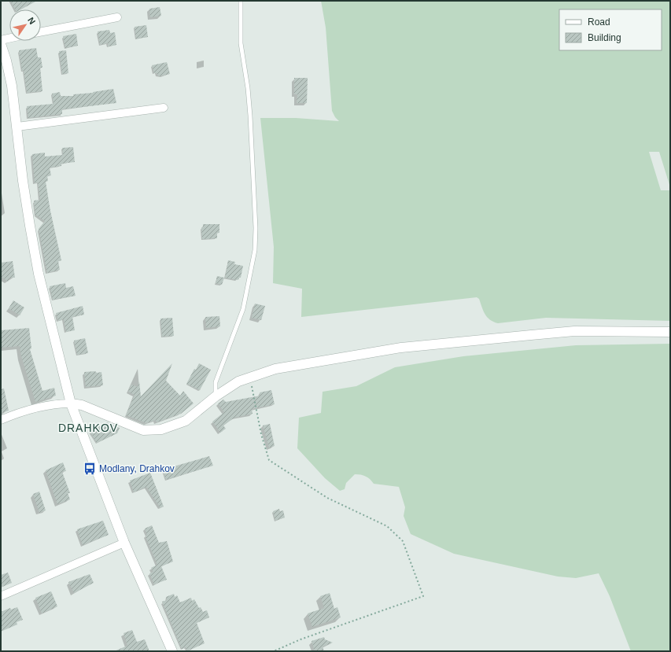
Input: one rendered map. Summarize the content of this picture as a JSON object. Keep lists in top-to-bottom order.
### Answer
{
  "districts": ["DRAHKOV"],
  "places": {
    "bus stop": ["Modlany, Drahkov"]
  },
  "legend": ["Road", "Building"],
  "north": "top right"
}
